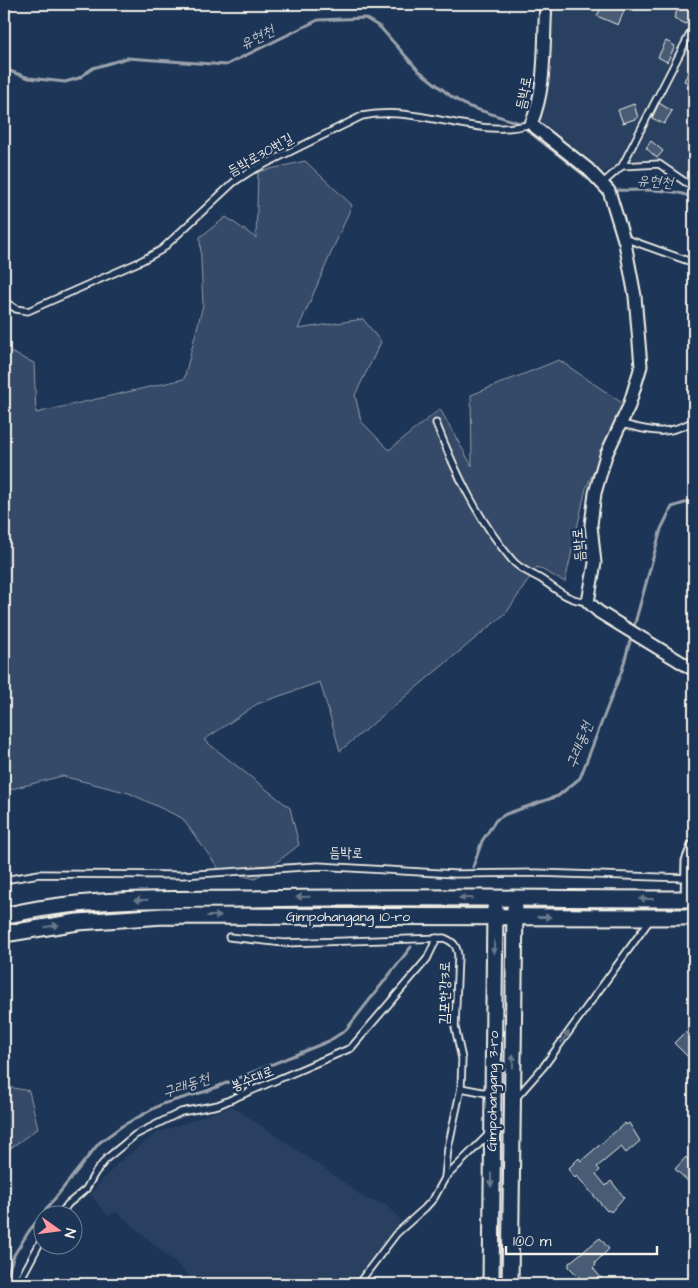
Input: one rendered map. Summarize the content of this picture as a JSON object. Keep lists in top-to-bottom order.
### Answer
{
  "streets": {
    "street": ["듬박로", "Gimpohangang 10-ro", "Gimpohangang 3-ro"],
    "lane": ["듬박로30번길", "김포한강3로", "봉수대로"]
  },
  "crossings": [
    ["듬박로", "듬박로30번길"],
    ["Gimpohangang 10-ro", "Gimpohangang 3-ro"],
    ["김포한강3로", "봉수대로"]
  ],
  "water": ["유현천", "구래동천"],
  "scale_bar": "100 m",
  "north": "right"
}
